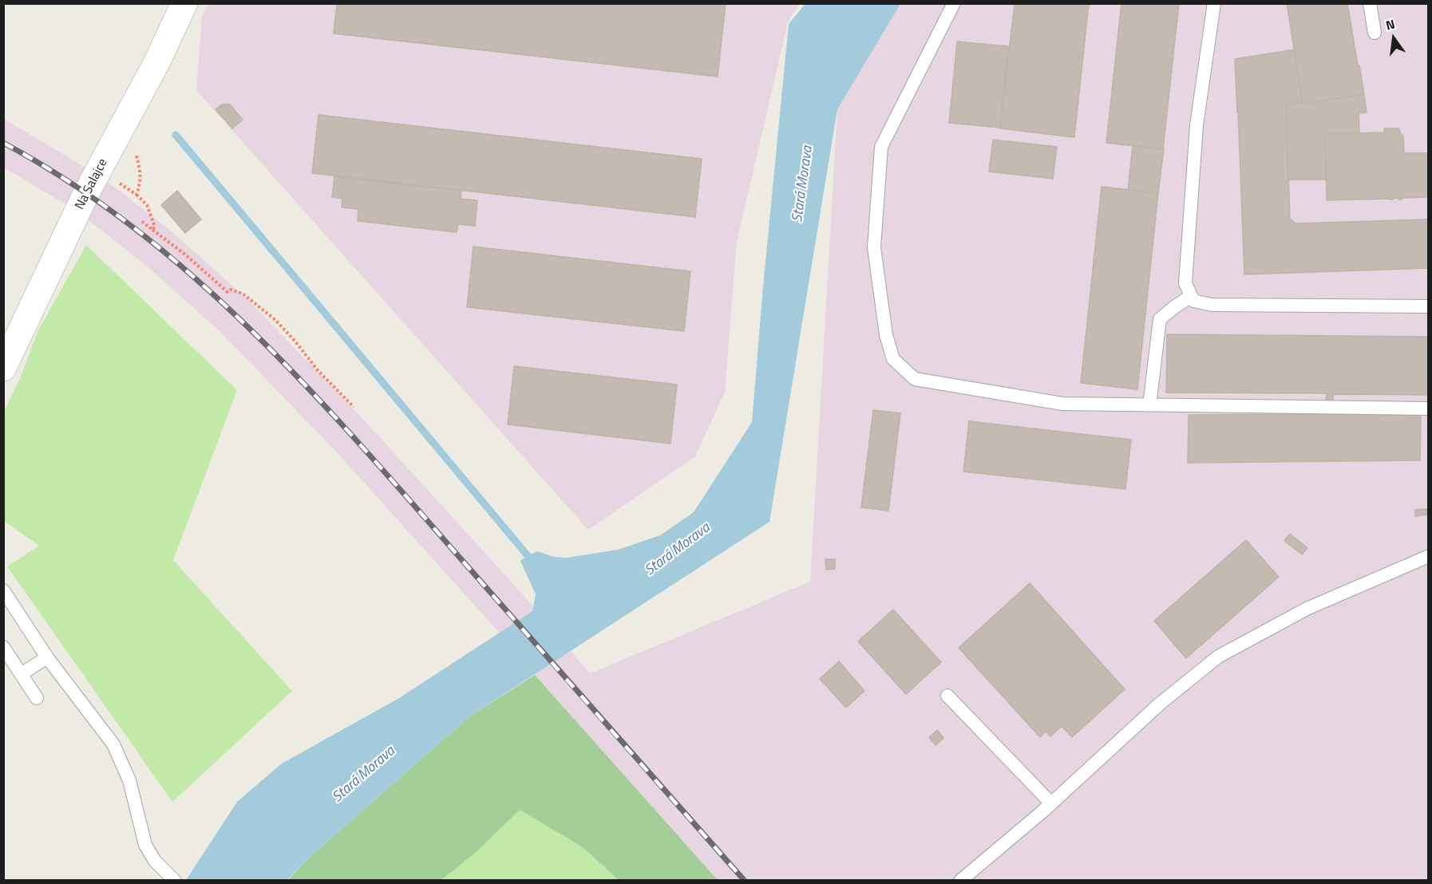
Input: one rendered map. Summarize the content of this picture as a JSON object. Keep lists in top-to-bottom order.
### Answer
{
  "streets": {
    "street": ["Na Salajce"]
  },
  "water": ["Stará Morava"],
  "north": "top"
}
